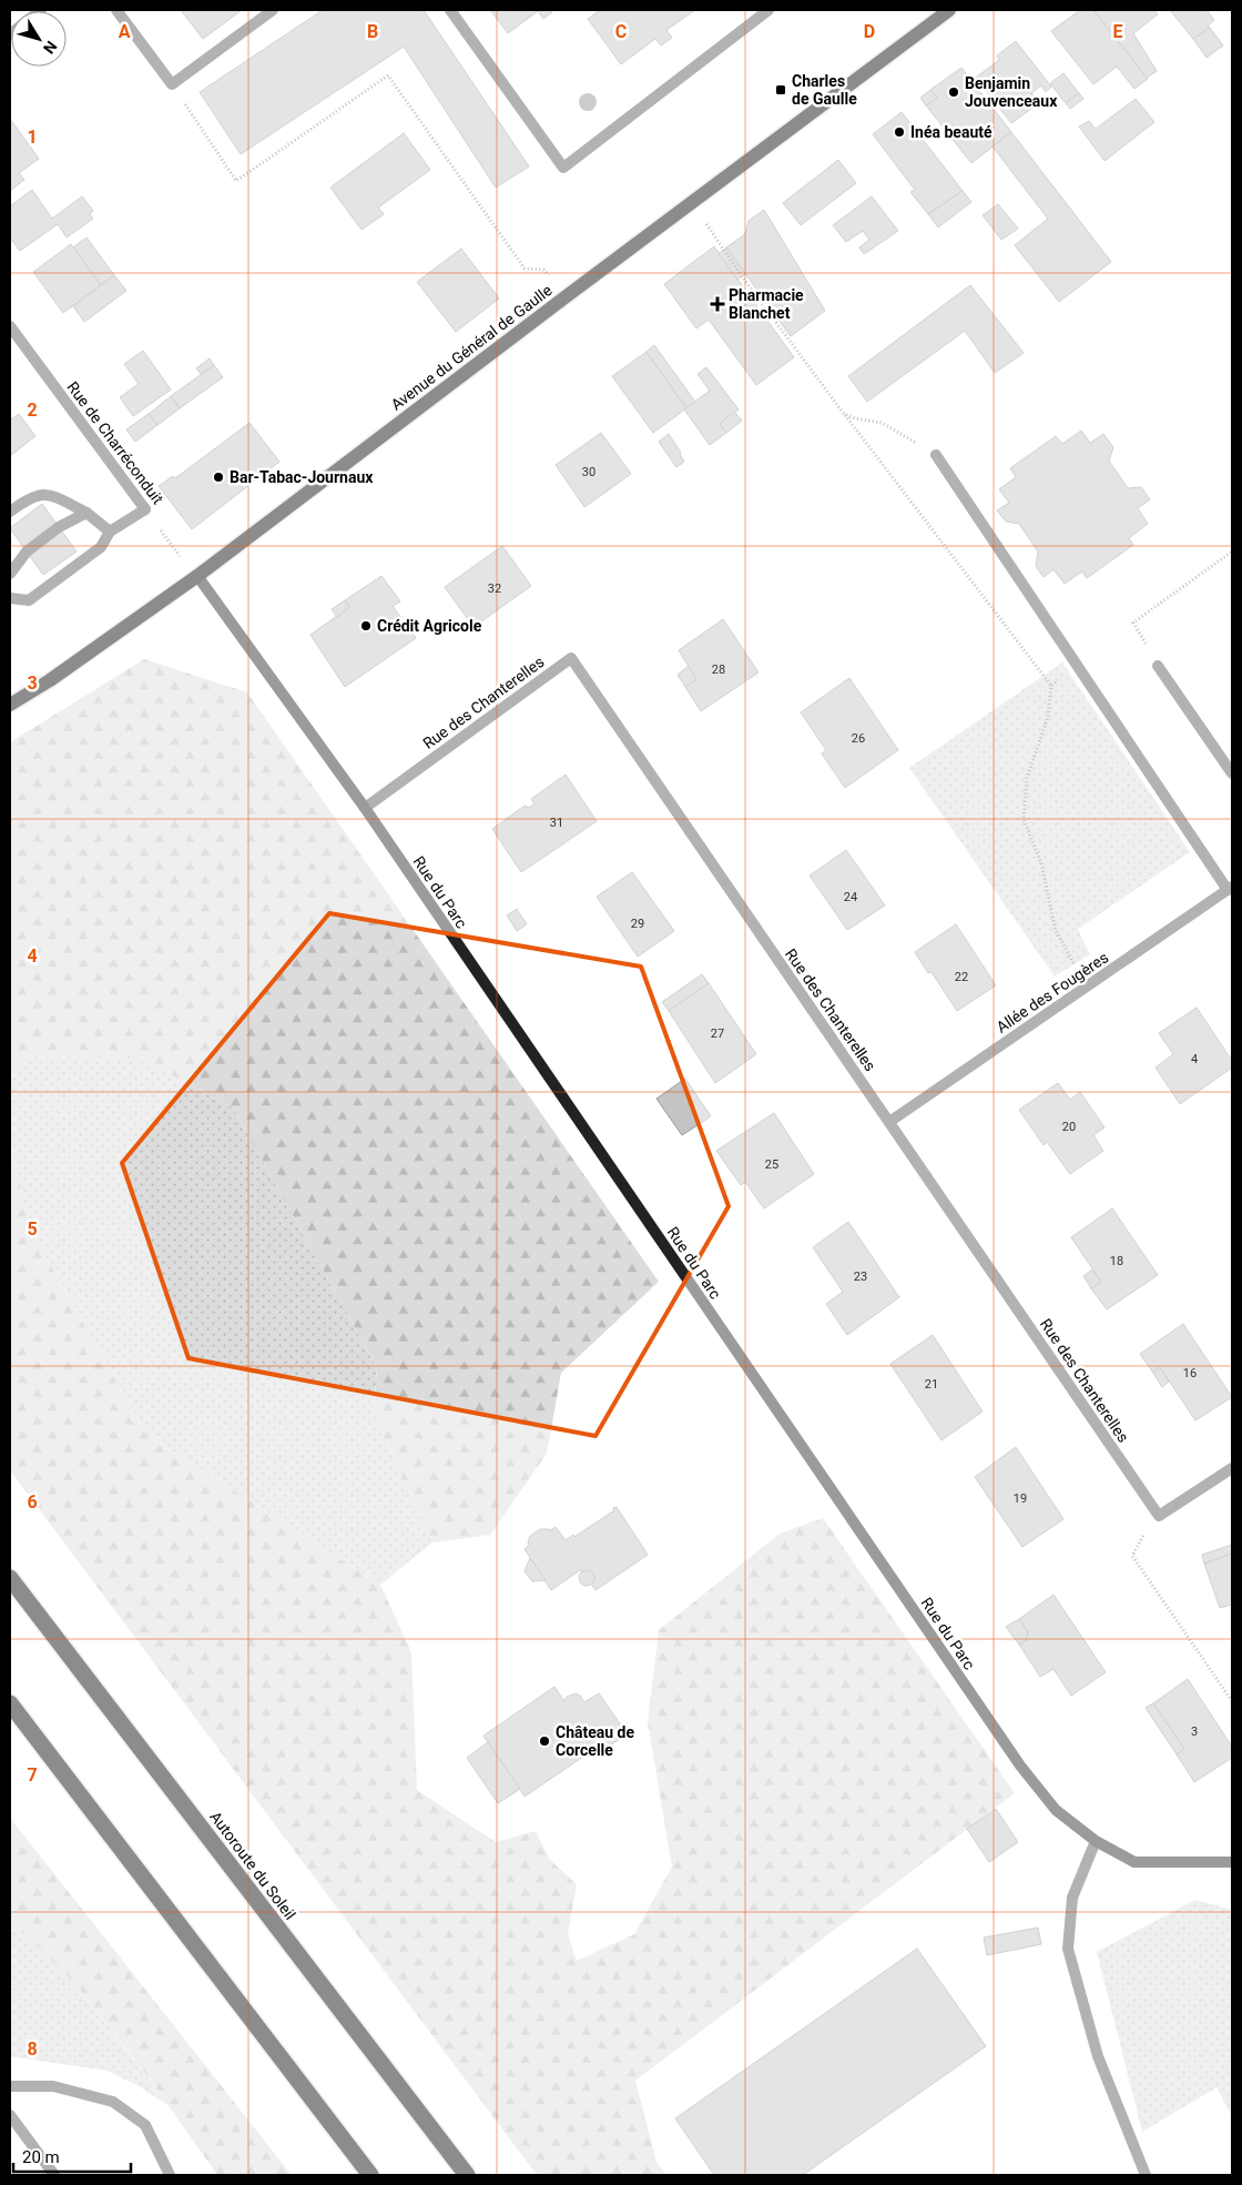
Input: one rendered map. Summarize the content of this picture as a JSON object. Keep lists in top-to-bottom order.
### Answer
{
  "streets": {
    "highway": ["Autoroute du Soleil"],
    "main road": ["Avenue du Général de Gaulle"],
    "street": [
      "Rue de Charréconduit",
      "Rue des Chanterelles",
      "Rue du Parc",
      "Allée des Fougères"
    ]
  },
  "crossings": [
    ["Avenue du Général de Gaulle", "Rue de Charréconduit"],
    ["Avenue du Général de Gaulle", "Rue du Parc"],
    ["Rue de Charréconduit", "Rue du Parc"],
    ["Rue des Chanterelles", "Rue du Parc"],
    ["Rue des Chanterelles", "Allée des Fougères"]
  ],
  "places": {
    "transit": ["Charles de Gaulle"],
    "other": [
      "Benjamin Jouvenceaux",
      "Inéa beauté",
      "Bar-Tabac-Journaux",
      "Crédit Agricole",
      "Château de Corcelle"
    ],
    "health": ["Pharmacie Blanchet"]
  },
  "house_numbers": [
    "30",
    "32",
    "28",
    "26",
    "31",
    "24",
    "29",
    "22",
    "27",
    "4",
    "20",
    "25",
    "18",
    "23",
    "16",
    "21",
    "19",
    "3"
  ],
  "scale_bar": "20 m",
  "north": "bottom right",
  "grid": {
    "columns": [
      "A",
      "B",
      "C",
      "D",
      "E"
    ],
    "rows": [
      "1",
      "2",
      "3",
      "4",
      "5",
      "6",
      "7",
      "8"
    ]
  }
}
